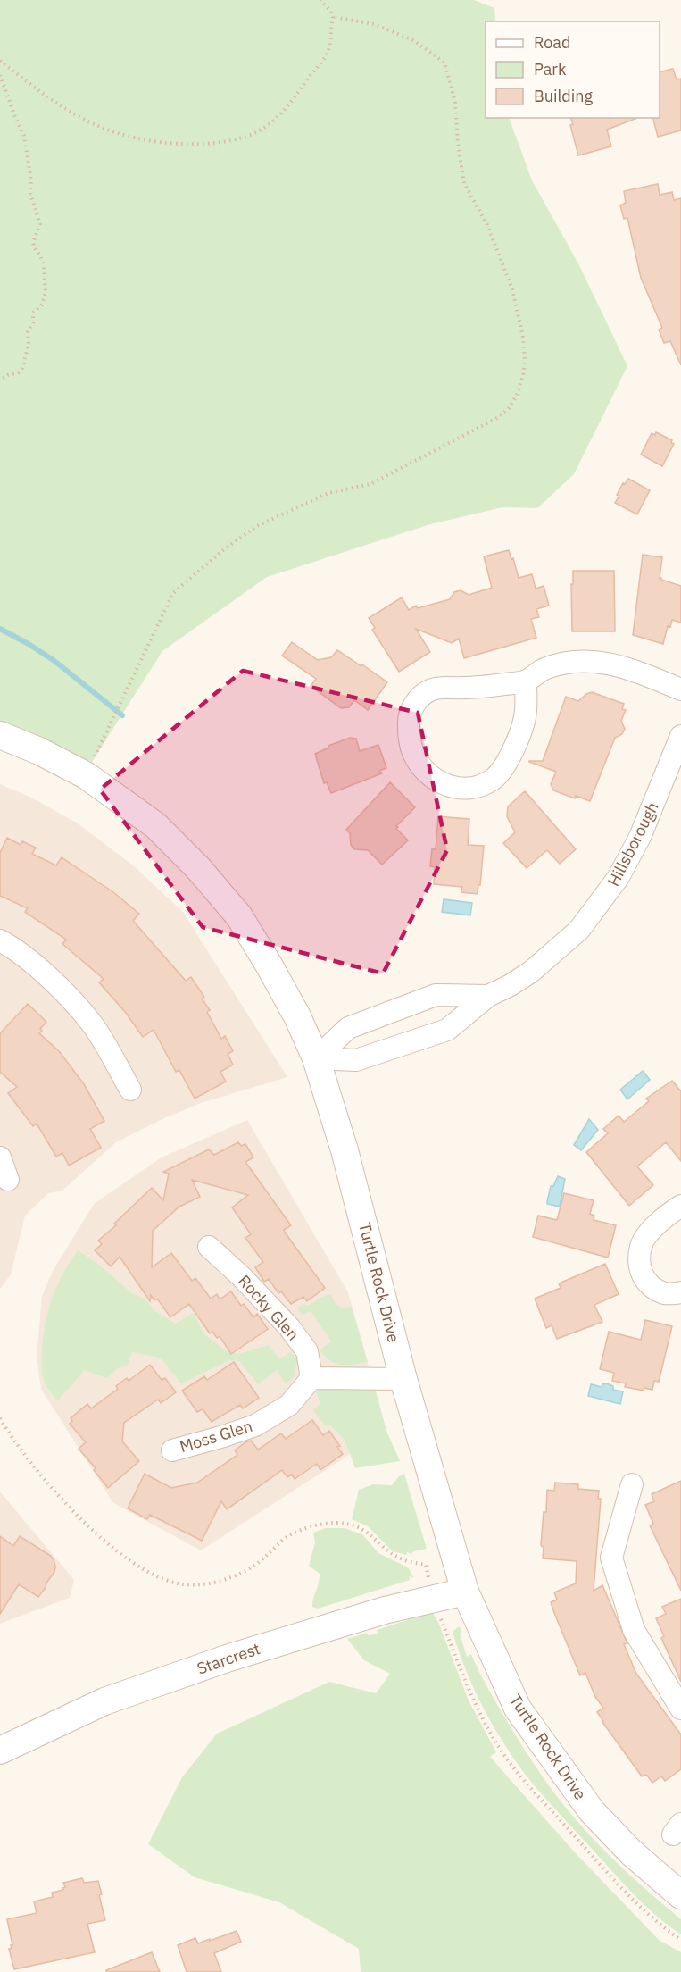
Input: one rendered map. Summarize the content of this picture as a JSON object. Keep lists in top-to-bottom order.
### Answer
{
  "streets": {
    "street": [
      "Hillsborough",
      "Turtle Rock Drive",
      "Rocky Glen",
      "Moss Glen",
      "Starcrest"
    ]
  },
  "crossings": [
    ["Hillsborough", "Turtle Rock Drive"],
    ["Turtle Rock Drive", "Starcrest"],
    ["Rocky Glen", "Moss Glen"]
  ],
  "legend": ["Road", "Park", "Building"]
}
